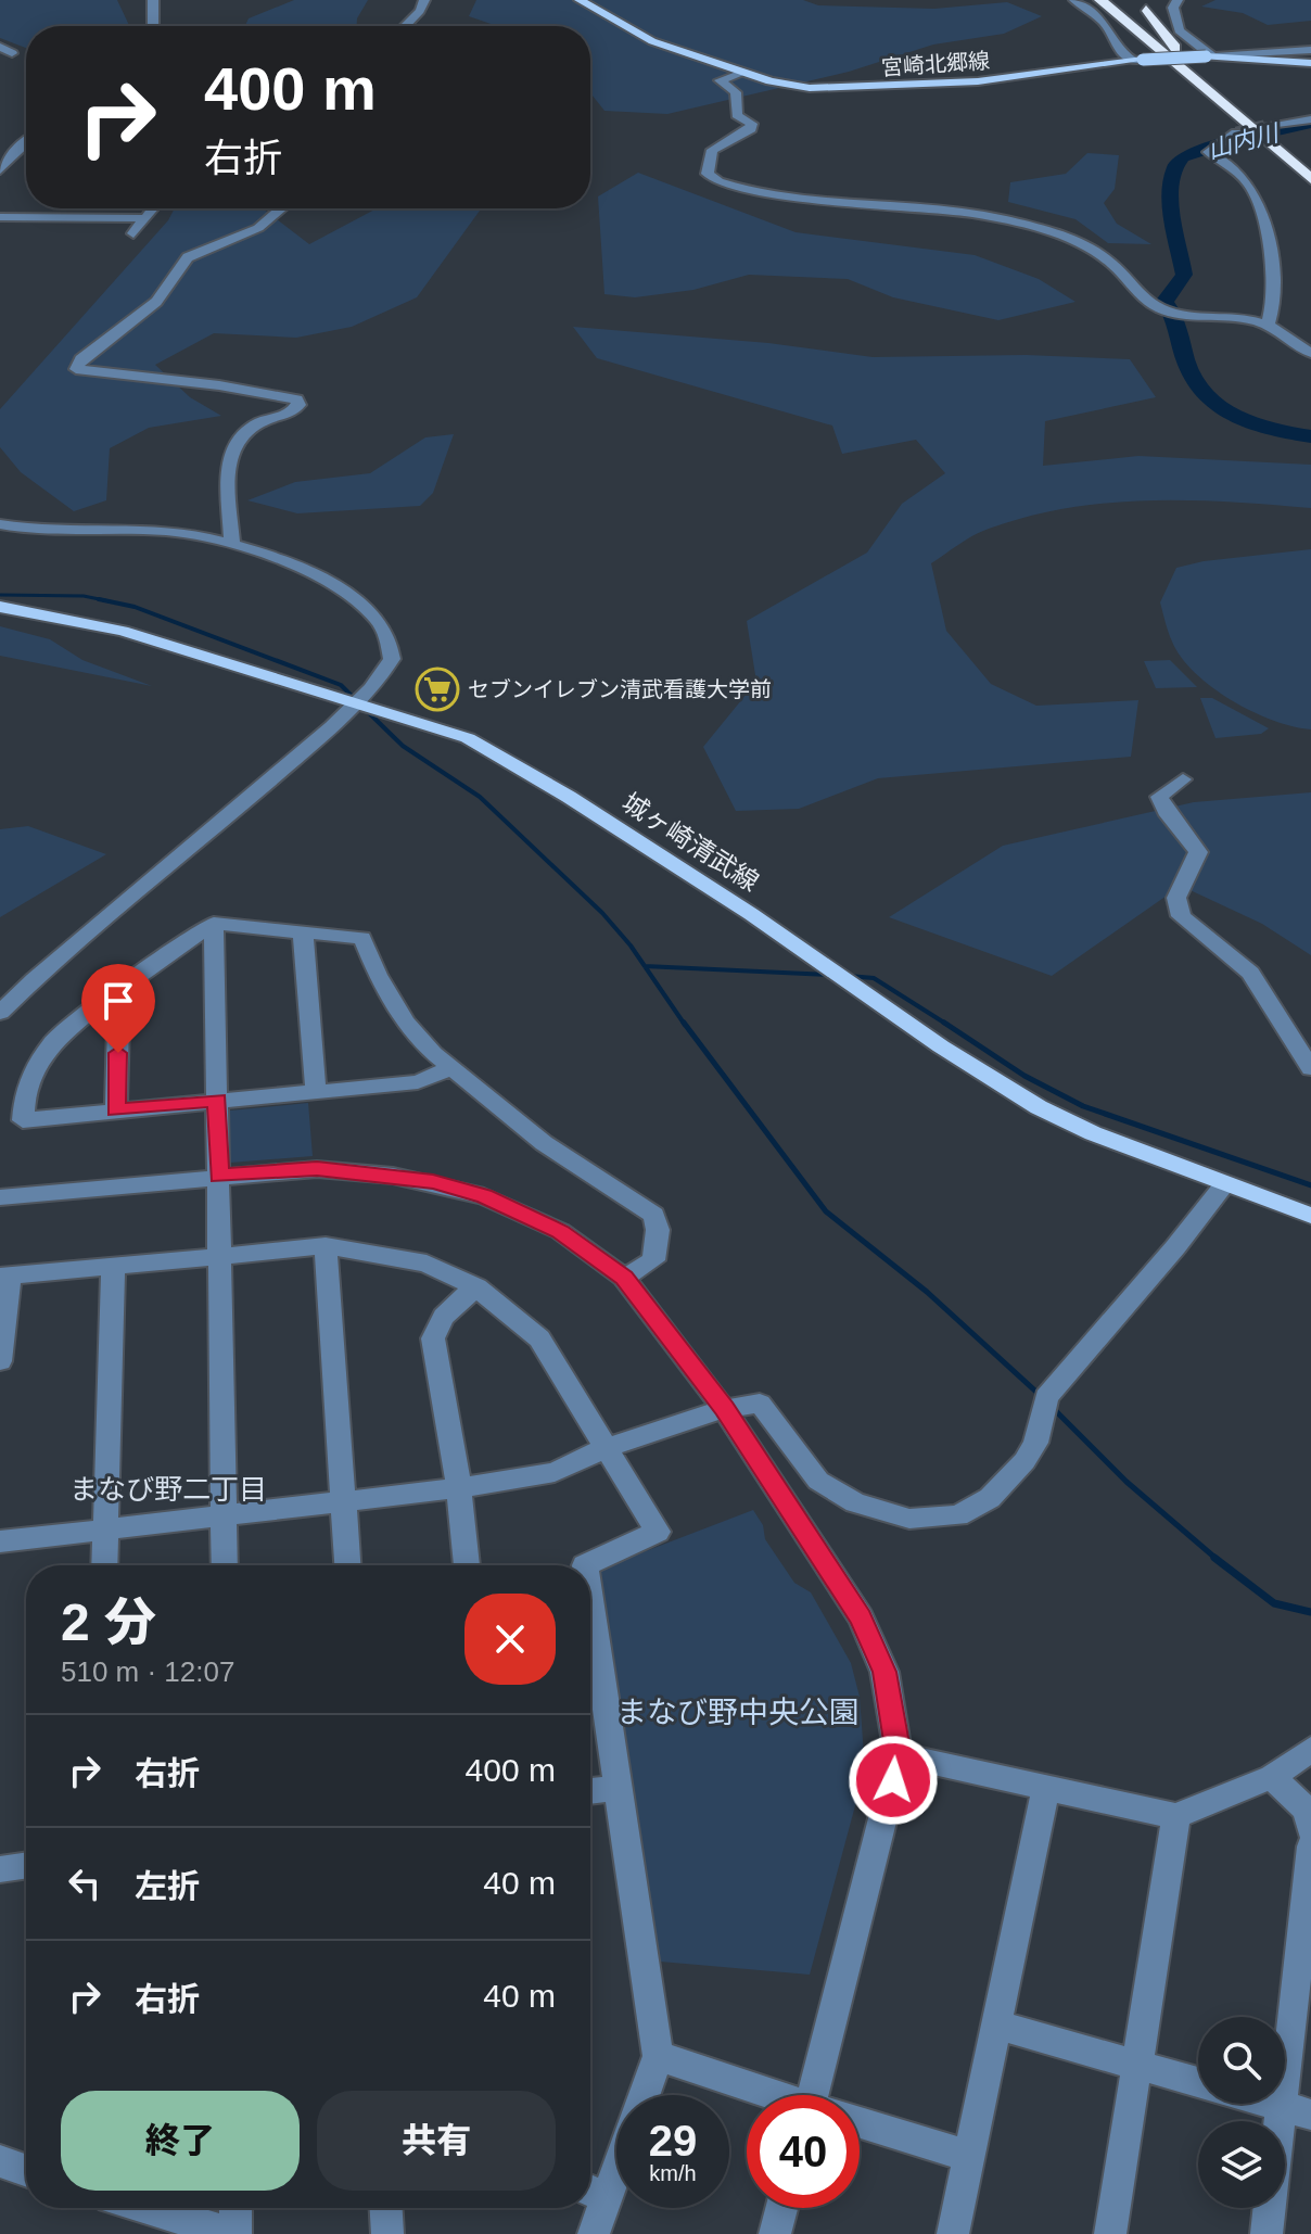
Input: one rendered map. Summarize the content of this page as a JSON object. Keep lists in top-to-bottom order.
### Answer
{
  "streets": {
    "main road": ["宮崎北郷線", "城ヶ崎清武線"]
  },
  "districts": ["まなび野二丁目"],
  "water": ["山内川"],
  "parks": ["まなび野中央公園"],
  "places": {
    "supermarket": ["セブンイレブン清武看護大学前"]
  },
  "page": {
    "turn": ["400 m", "右折"],
    "heading": ["2 分", "510 m · 12:07"],
    "list": [
      {
        "name": "右折",
        "value": "400 m"
      },
      {
        "name": "左折",
        "value": "40 m"
      },
      {
        "name": "右折",
        "value": "40 m"
      }
    ],
    "buttons": ["終了", "共有"],
    "speed": "29 km/h",
    "limit": "40"
  }
}
